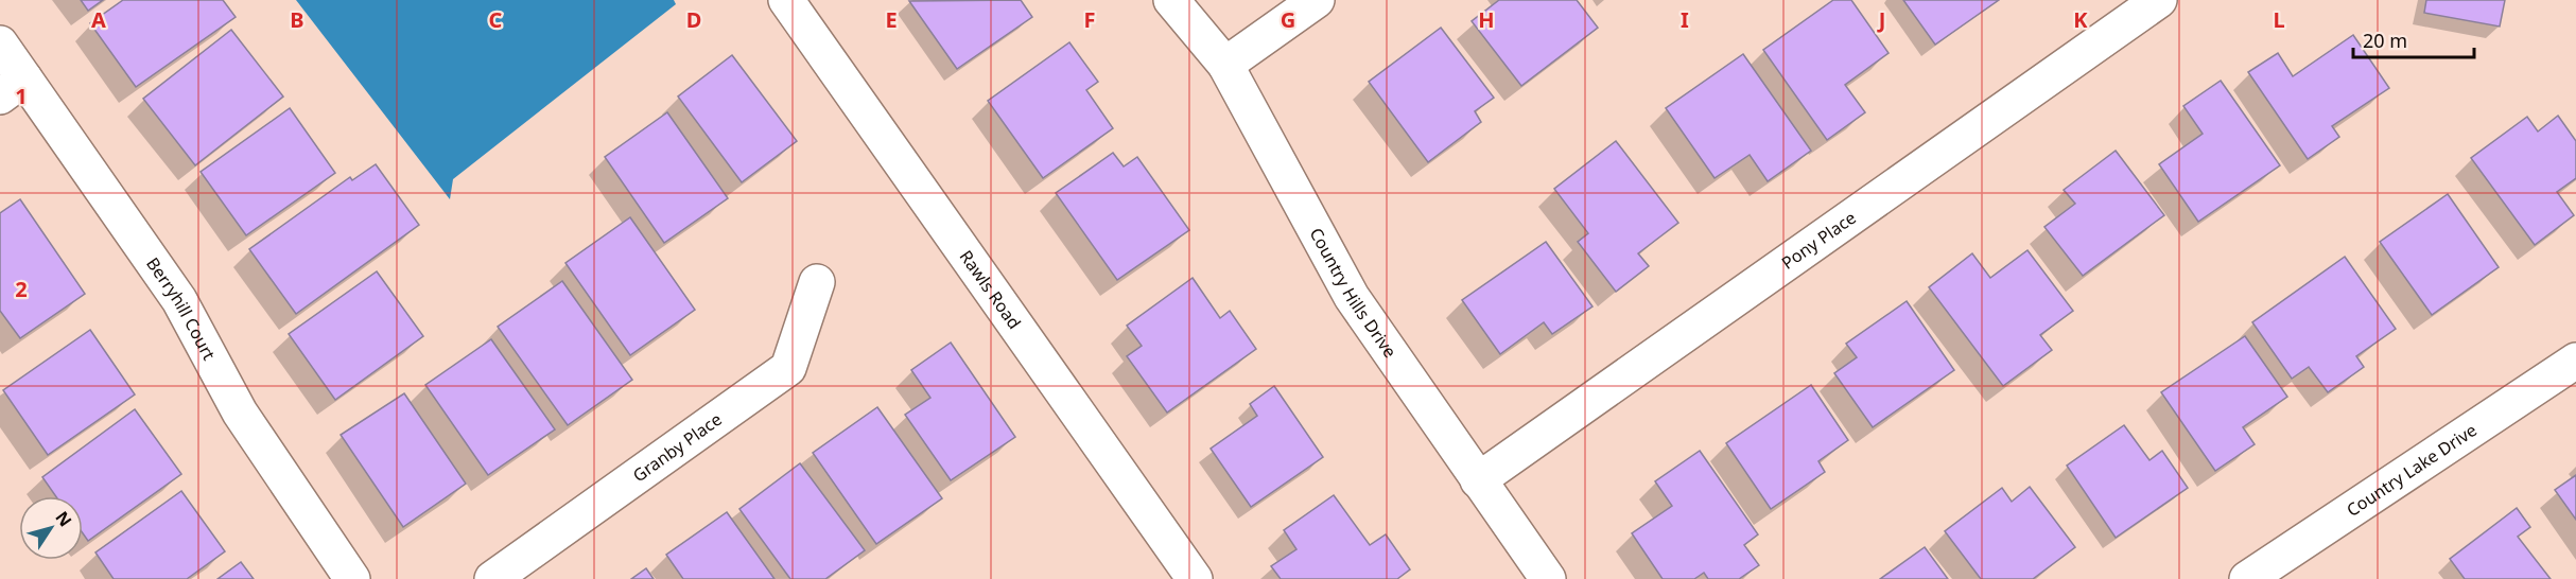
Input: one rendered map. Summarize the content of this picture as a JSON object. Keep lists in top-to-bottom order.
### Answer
{
  "streets": {
    "street": [
      "Pony Place",
      "Rawls Road",
      "Country Hills Drive",
      "Berryhill Court",
      "Granby Place",
      "Country Lake Drive"
    ]
  },
  "crossings": [
    ["Pony Place", "Country Hills Drive"]
  ],
  "scale_bar": "20 m",
  "north": "top right",
  "grid": {
    "columns": [
      "A",
      "B",
      "C",
      "D",
      "E",
      "F",
      "G",
      "H",
      "I",
      "J",
      "K",
      "L"
    ],
    "rows": ["1", "2"]
  }
}
